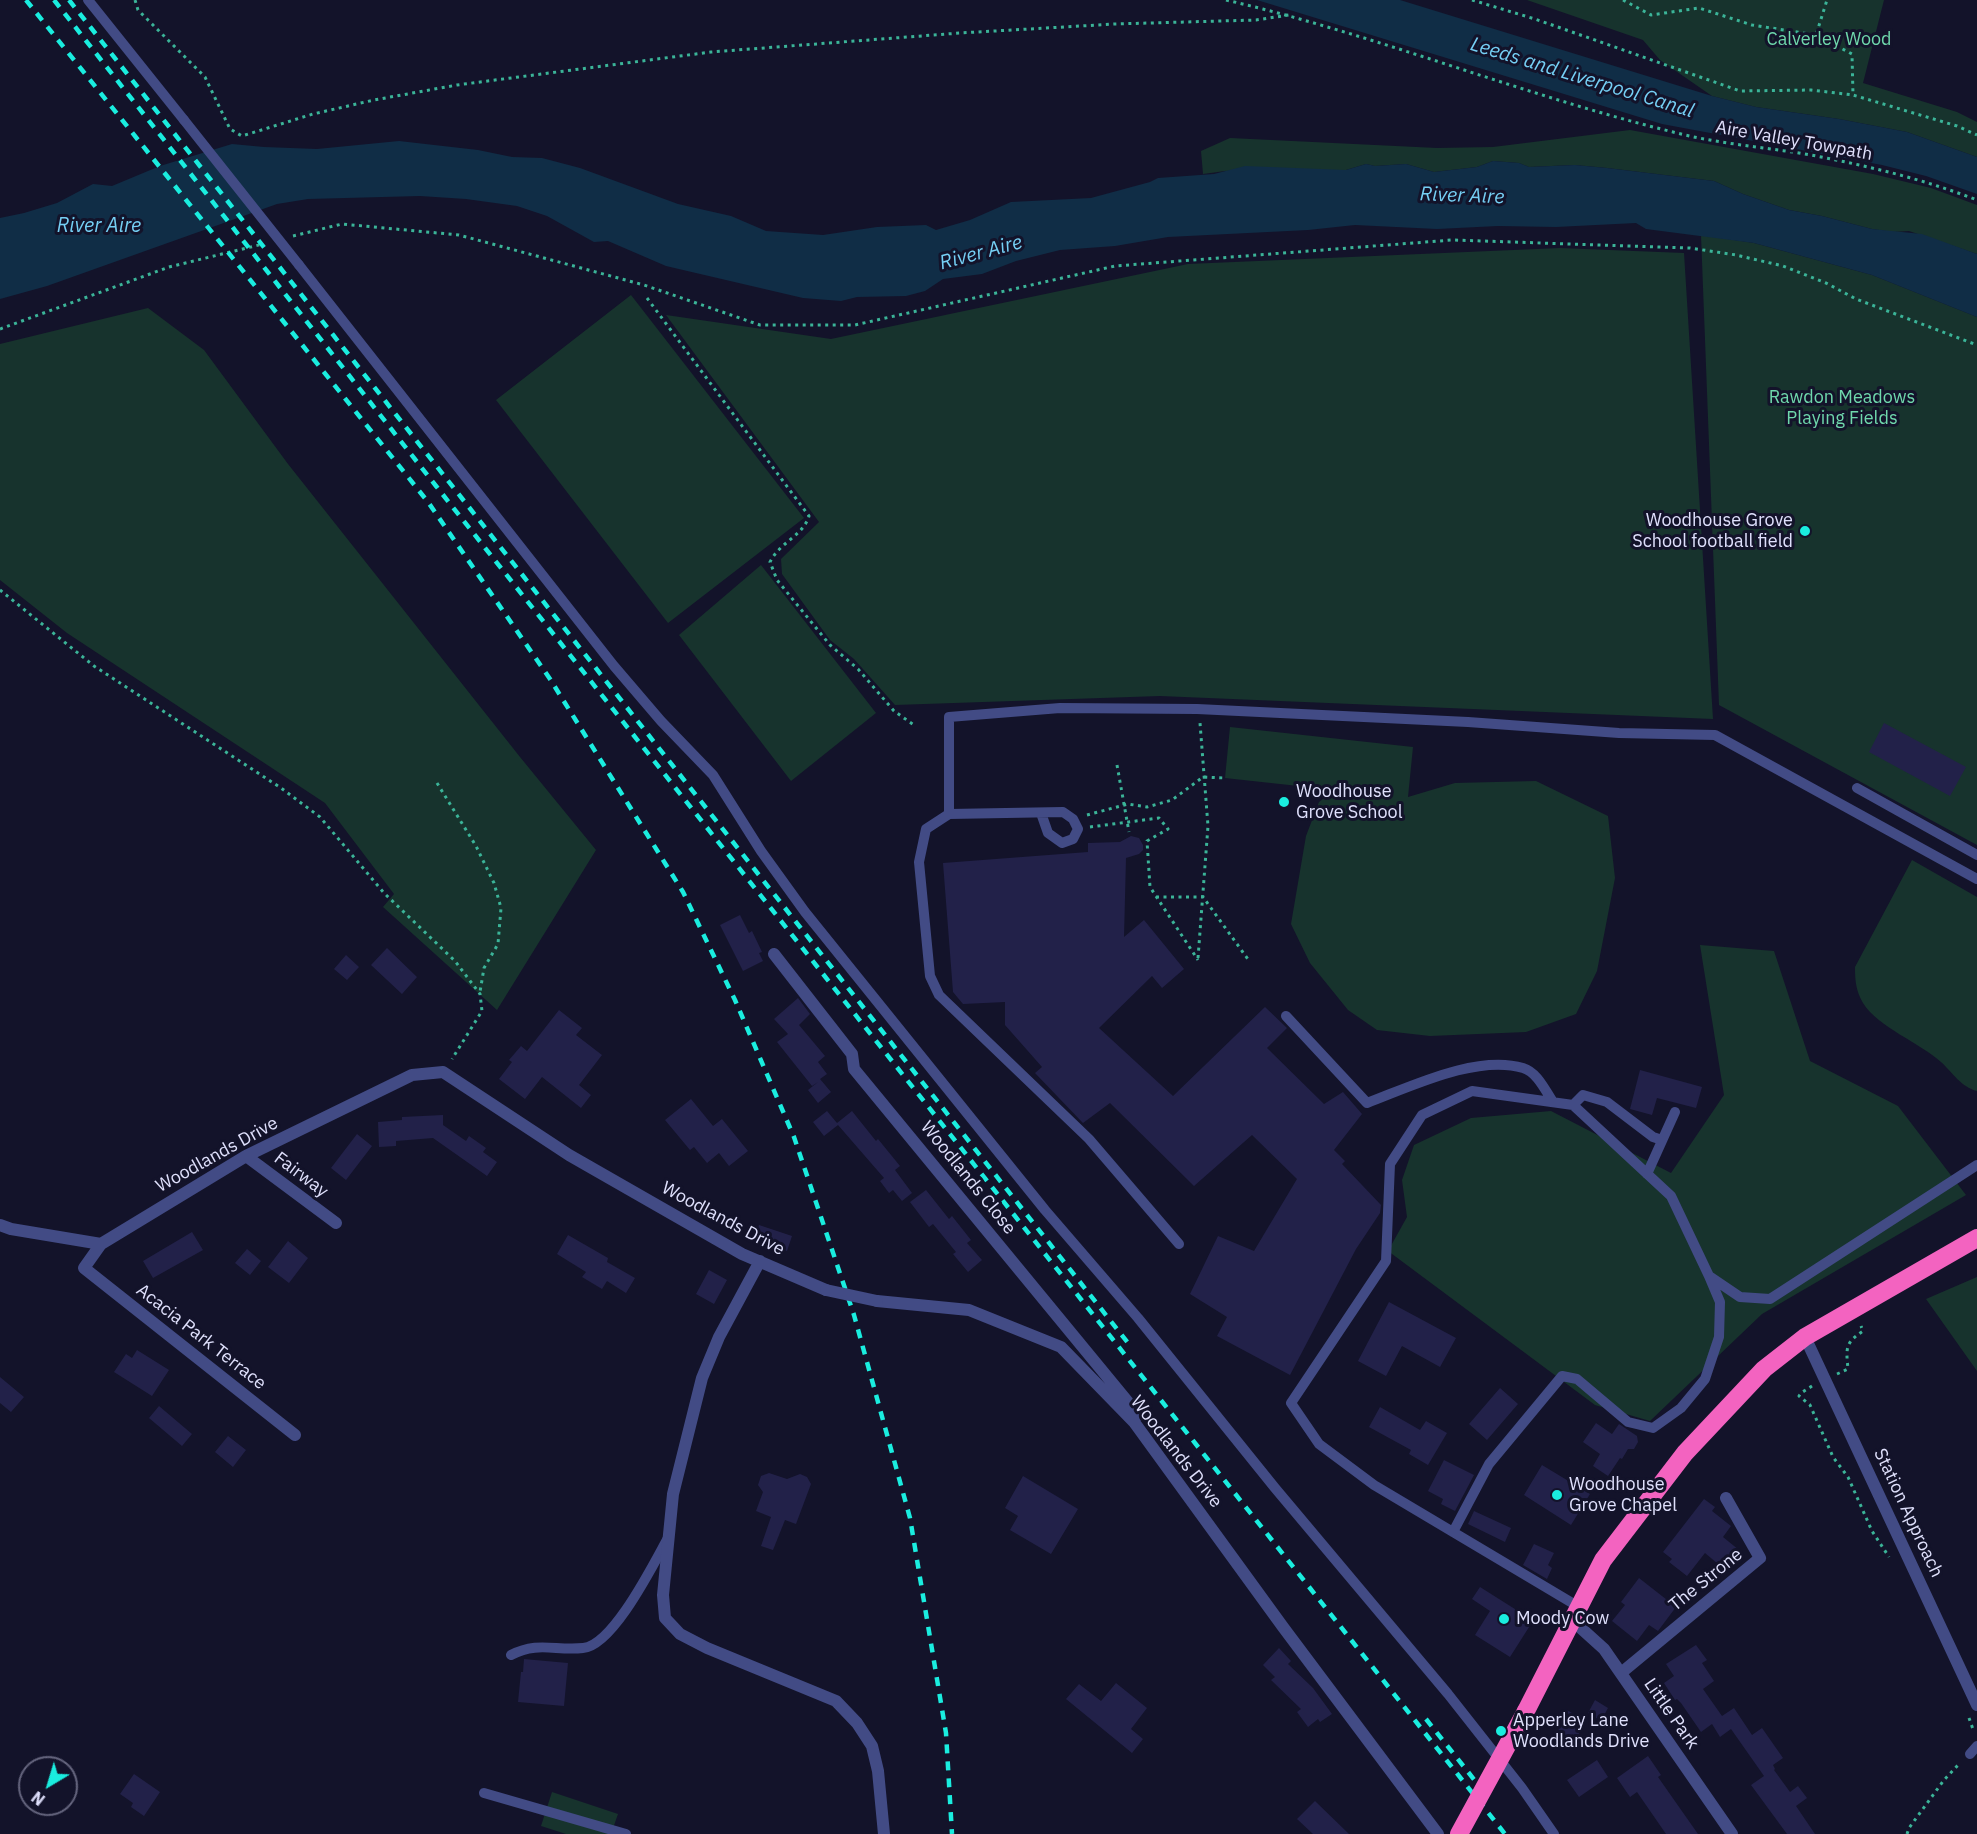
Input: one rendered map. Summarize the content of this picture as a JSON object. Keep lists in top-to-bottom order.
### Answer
{
  "streets": {
    "street": [
      "Woodlands Drive",
      "Fairway",
      "Woodlands Close",
      "Acacia Park Terrace",
      "Station Approach",
      "The Strone",
      "Little Park"
    ],
    "path": ["Aire Valley Towpath"]
  },
  "crossings": [
    ["Woodlands Drive", "Fairway"],
    ["Woodlands Drive", "Woodlands Close"],
    ["Woodlands Drive", "Acacia Park Terrace"],
    ["The Strone", "Little Park"]
  ],
  "water": ["Leeds and Liverpool Canal", "River Aire"],
  "parks": ["Calverley Wood", "Rawdon Meadows Playing Fields"],
  "places": [
    "Woodhouse Grove School football field",
    "Woodhouse Grove School",
    "Woodhouse Grove Chapel",
    "Moody Cow",
    "Apperley Lane Woodlands Drive"
  ],
  "north": "bottom left"
}
